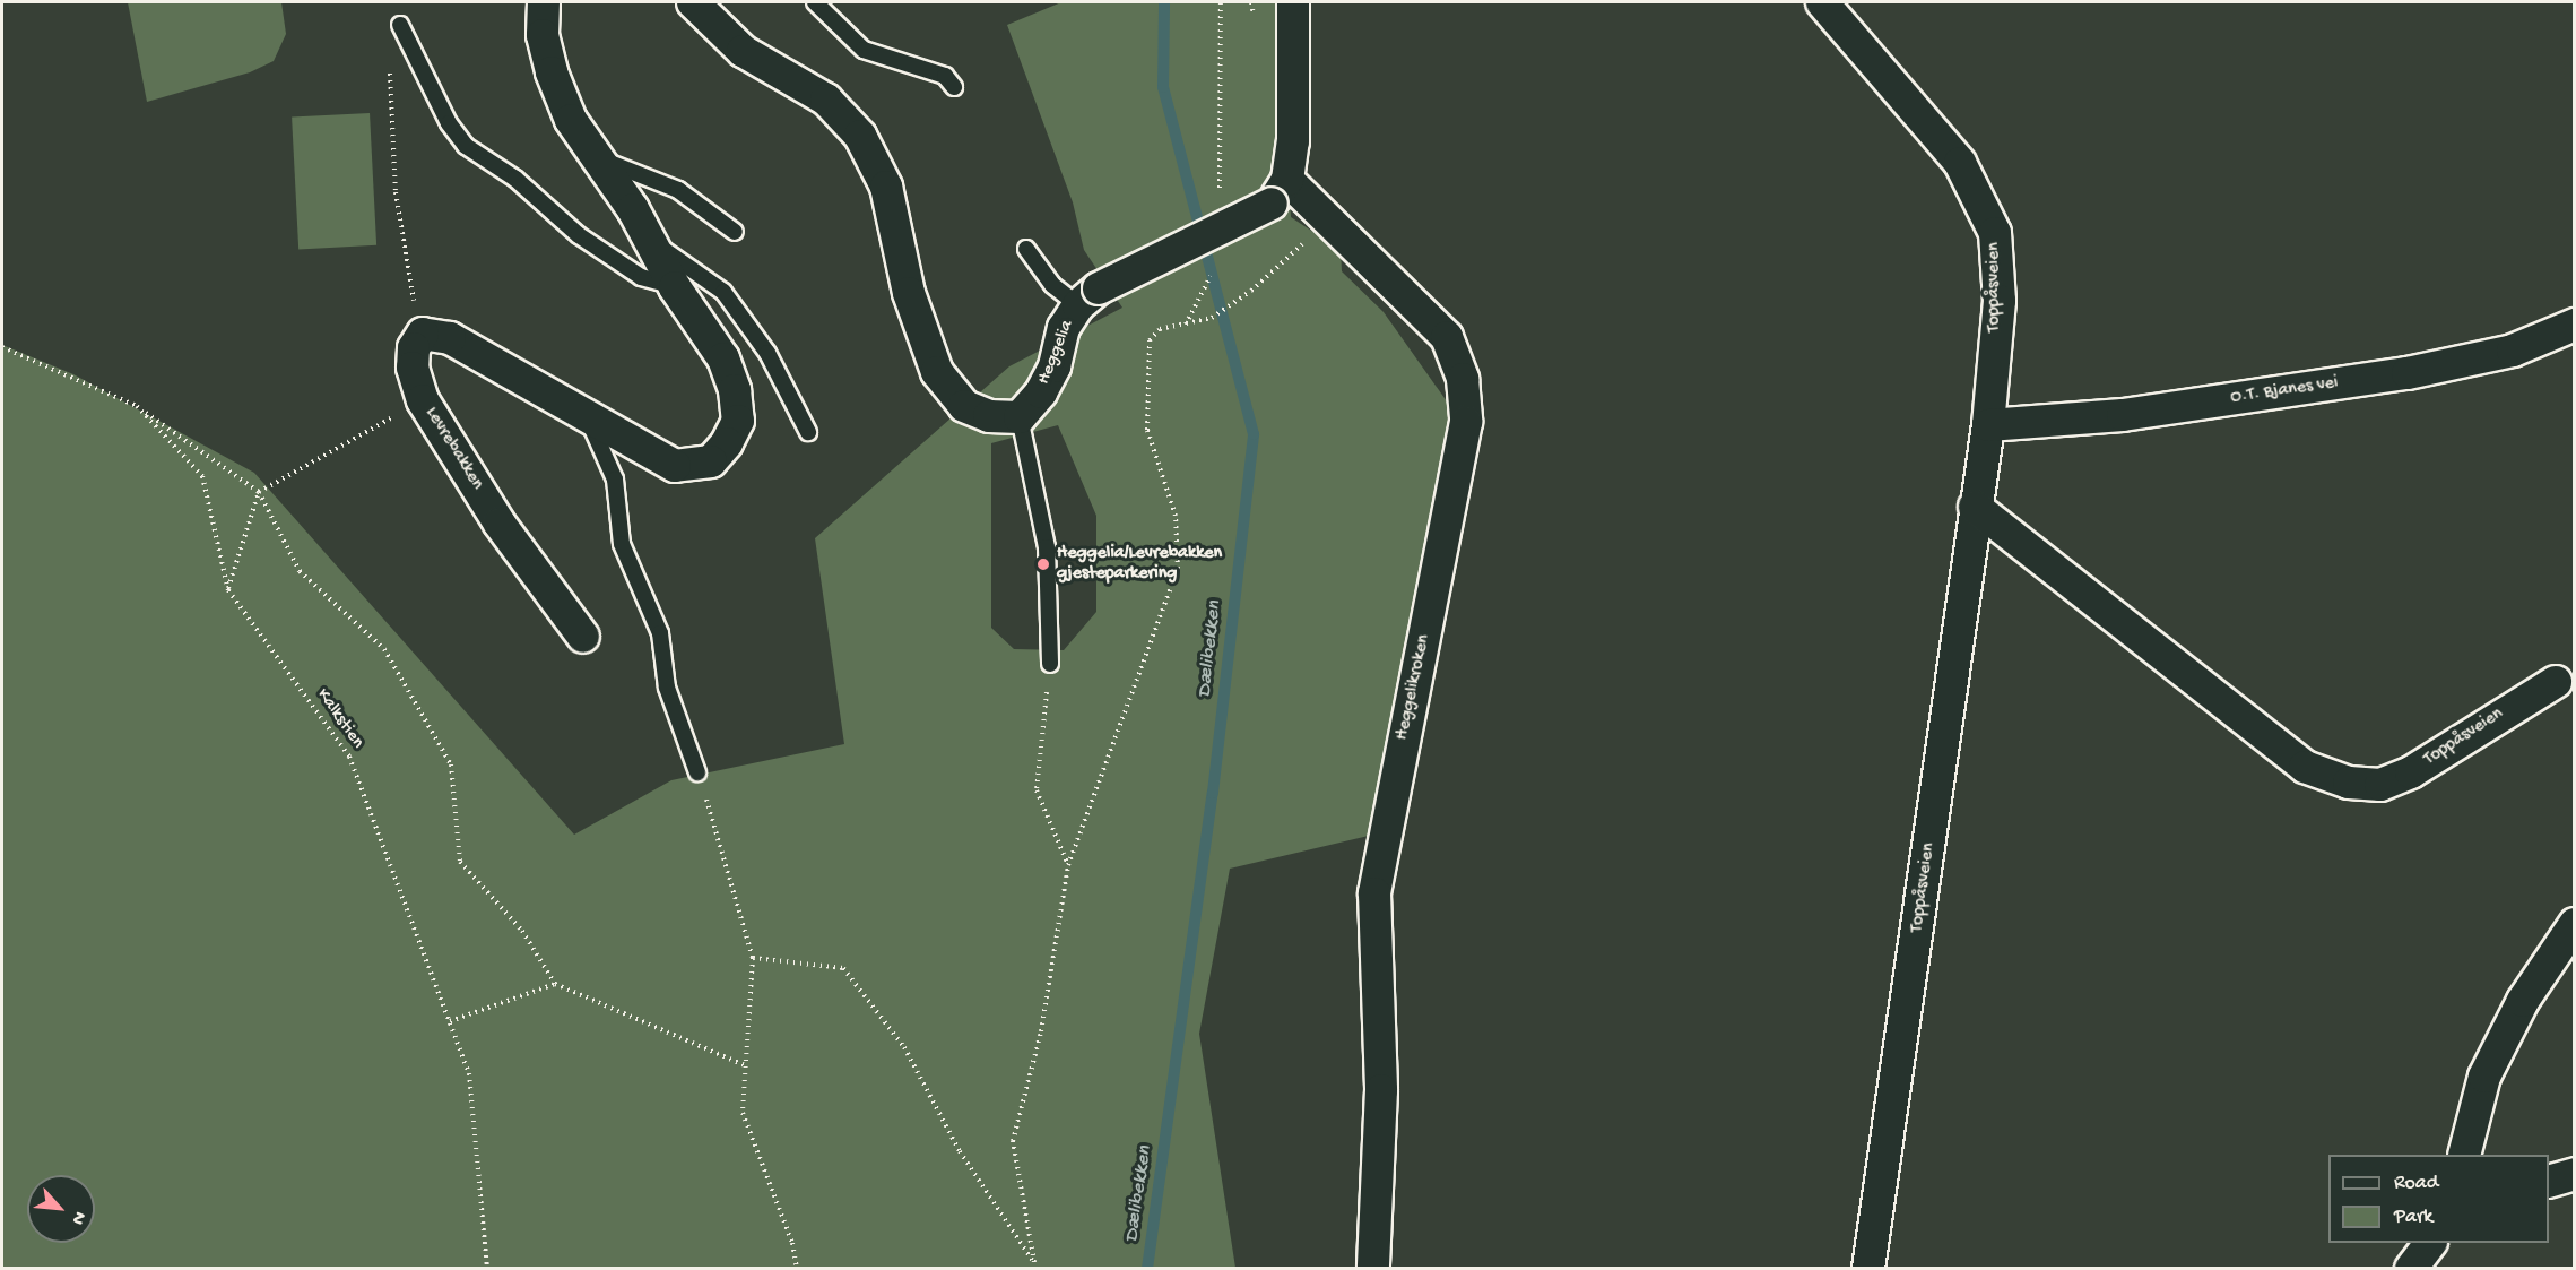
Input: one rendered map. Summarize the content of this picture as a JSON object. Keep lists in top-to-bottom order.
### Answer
{
  "streets": {
    "street": [
      "Toppåsveien",
      "Heggelia",
      "O.T. Bjanes vei",
      "Levrebakken",
      "Heggelikroken"
    ],
    "path": ["Kalkstien"]
  },
  "crossings": [
    ["Toppåsveien", "O.T. Bjanes vei"]
  ],
  "water": ["Dælibekken"],
  "places": ["Heggelia/Levrebakken gjesteparkering"],
  "legend": ["Road", "Park"],
  "north": "bottom right"
}
